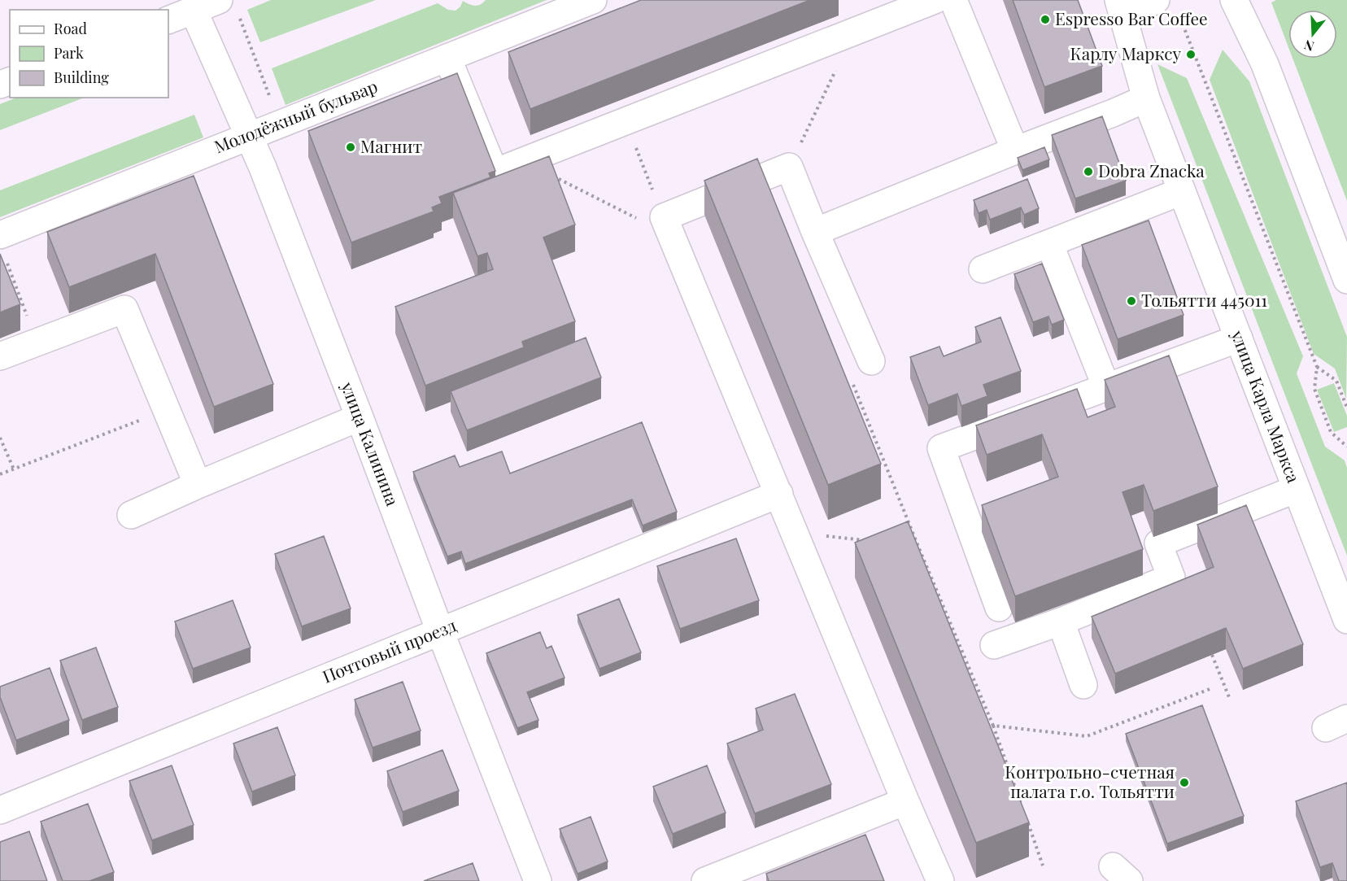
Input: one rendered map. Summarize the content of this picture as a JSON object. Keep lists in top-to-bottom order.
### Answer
{
  "streets": {
    "street": [
      "Молодёжный бульвар",
      "улица Карла Маркса",
      "улица Калинина",
      "Почтовый проезд"
    ]
  },
  "crossings": [
    ["Молодёжный бульвар", "улица Калинина"],
    ["улица Калинина", "Почтовый проезд"]
  ],
  "places": [
    "Espresso Bar Coffee",
    "Карлу Марксу",
    "Магнит",
    "Dobra Znacka",
    "Тольятти 445011",
    "Контрольно-счетная палата г.о. Тольятти"
  ],
  "legend": ["Road", "Park", "Building"],
  "north": "bottom"
}
